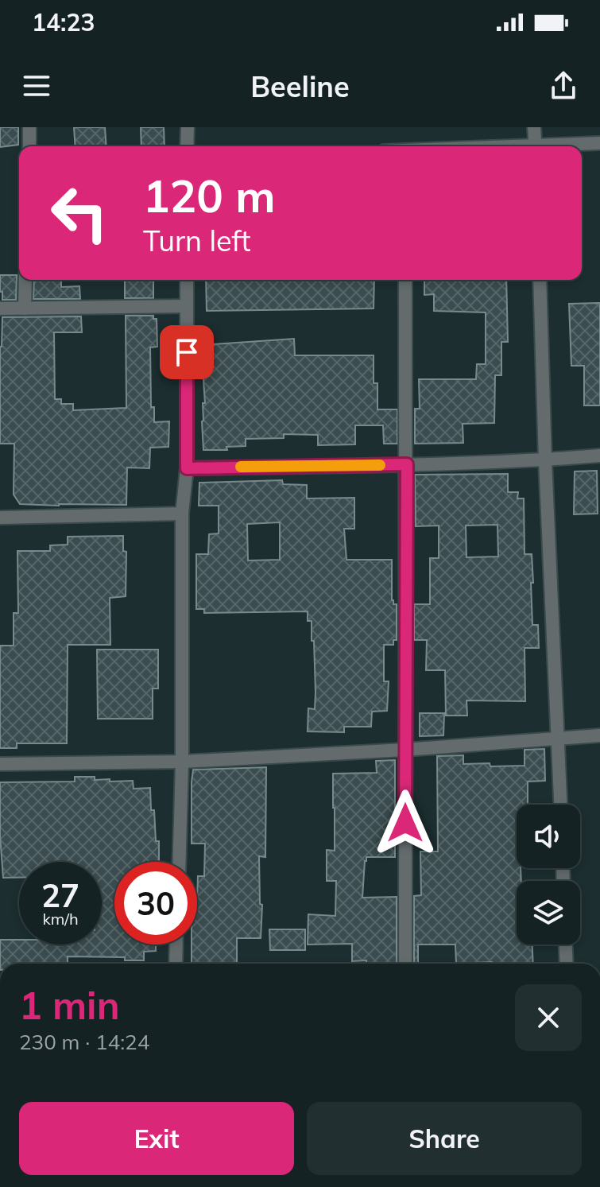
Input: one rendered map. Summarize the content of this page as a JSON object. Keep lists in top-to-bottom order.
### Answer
{
  "page": {
    "status": "14:23",
    "header": "Beeline",
    "turn": ["120 m", "Turn left"],
    "speed": "27 km/h",
    "limit": "30",
    "heading": ["1 min", "230 m · 14:24"],
    "buttons": ["Exit", "Share"]
  }
}
